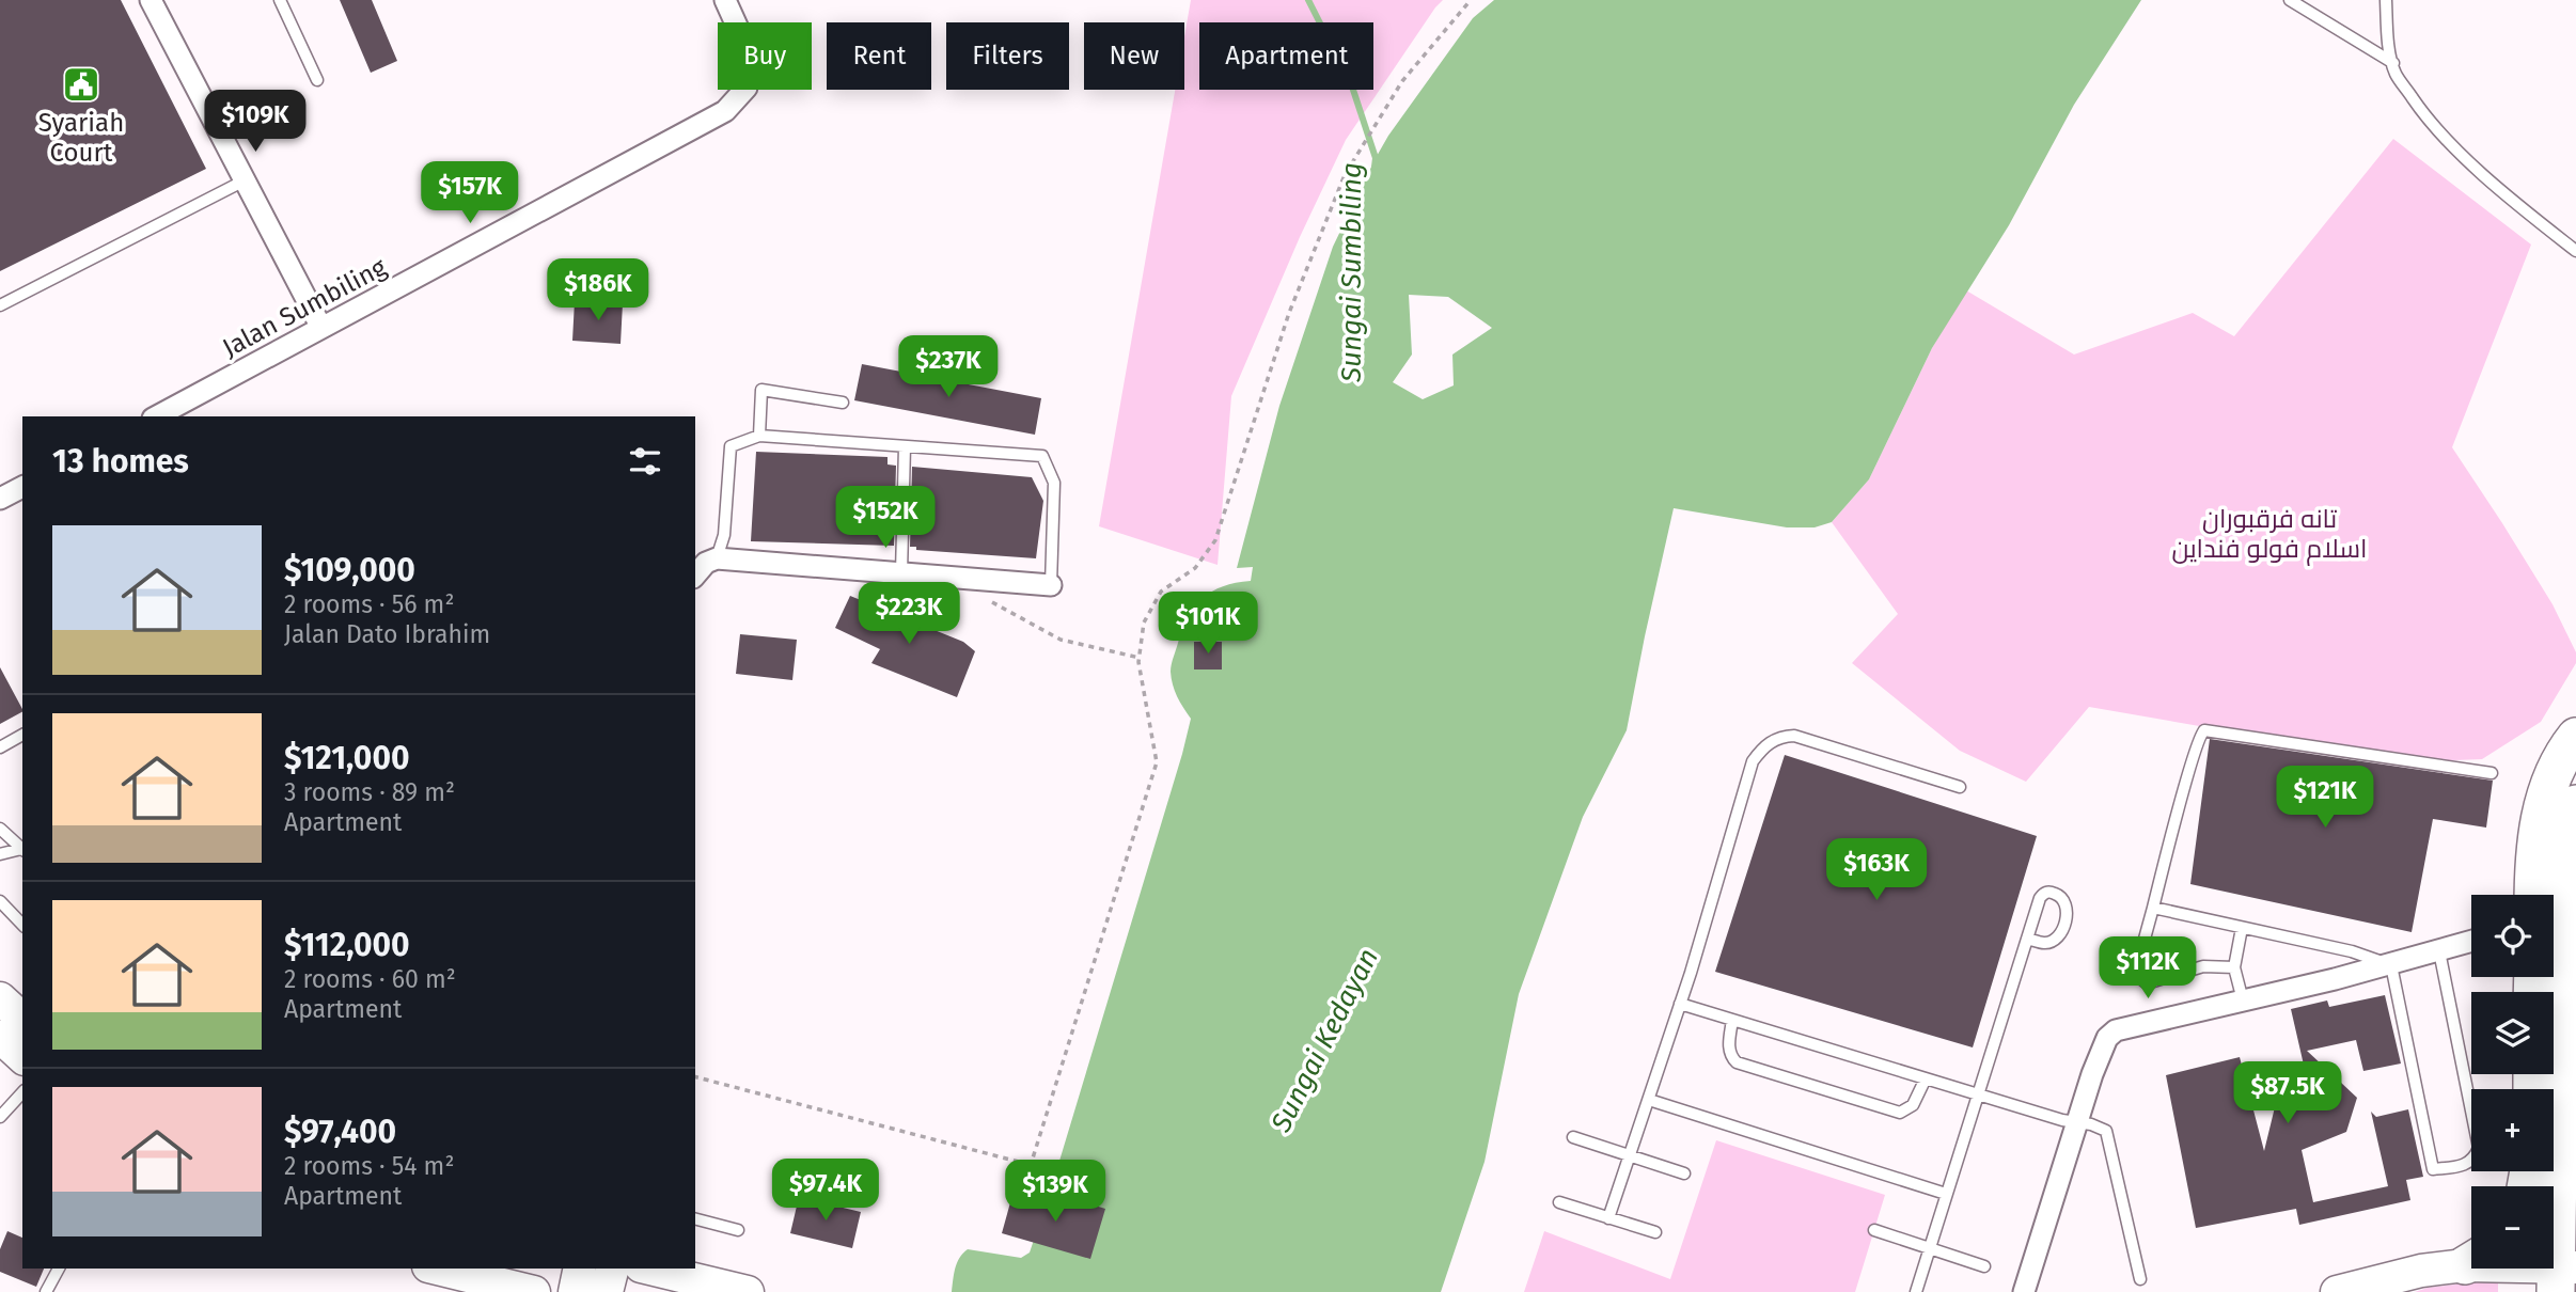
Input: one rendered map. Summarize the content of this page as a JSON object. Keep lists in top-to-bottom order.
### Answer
{
  "streets": {
    "street": ["Jalan Sumbiling"]
  },
  "water": ["Sungai Sumbiling", "Sungai Kedayan"],
  "parks": ["تانه فرقبوران اسلام فولو فنداين"],
  "places": {
    "public building": ["Syariah Court"]
  },
  "page": {
    "chip": [
      "Buy",
      "Rent",
      "Filters",
      "New",
      "Apartment"
    ],
    "price": [
      "$109K",
      "$157K",
      "$186K",
      "$237K",
      "$152K",
      "$223K",
      "$101K",
      "$121K",
      "$163K",
      "$112K",
      "$87.5K",
      "$97.4K",
      "$139K"
    ],
    "heading": "13 homes",
    "list": [
      {
        "name": "$109,000",
        "note": "2 rooms · 56 m² · Jalan Dato Ibrahim"
      },
      {
        "name": "$121,000",
        "note": "3 rooms · 89 m² · Apartment"
      },
      {
        "name": "$112,000",
        "note": "2 rooms · 60 m² · Apartment"
      },
      {
        "name": "$97,400",
        "note": "2 rooms · 54 m² · Apartment"
      }
    ],
    "map_buttons": ["+", "−"]
  }
}
